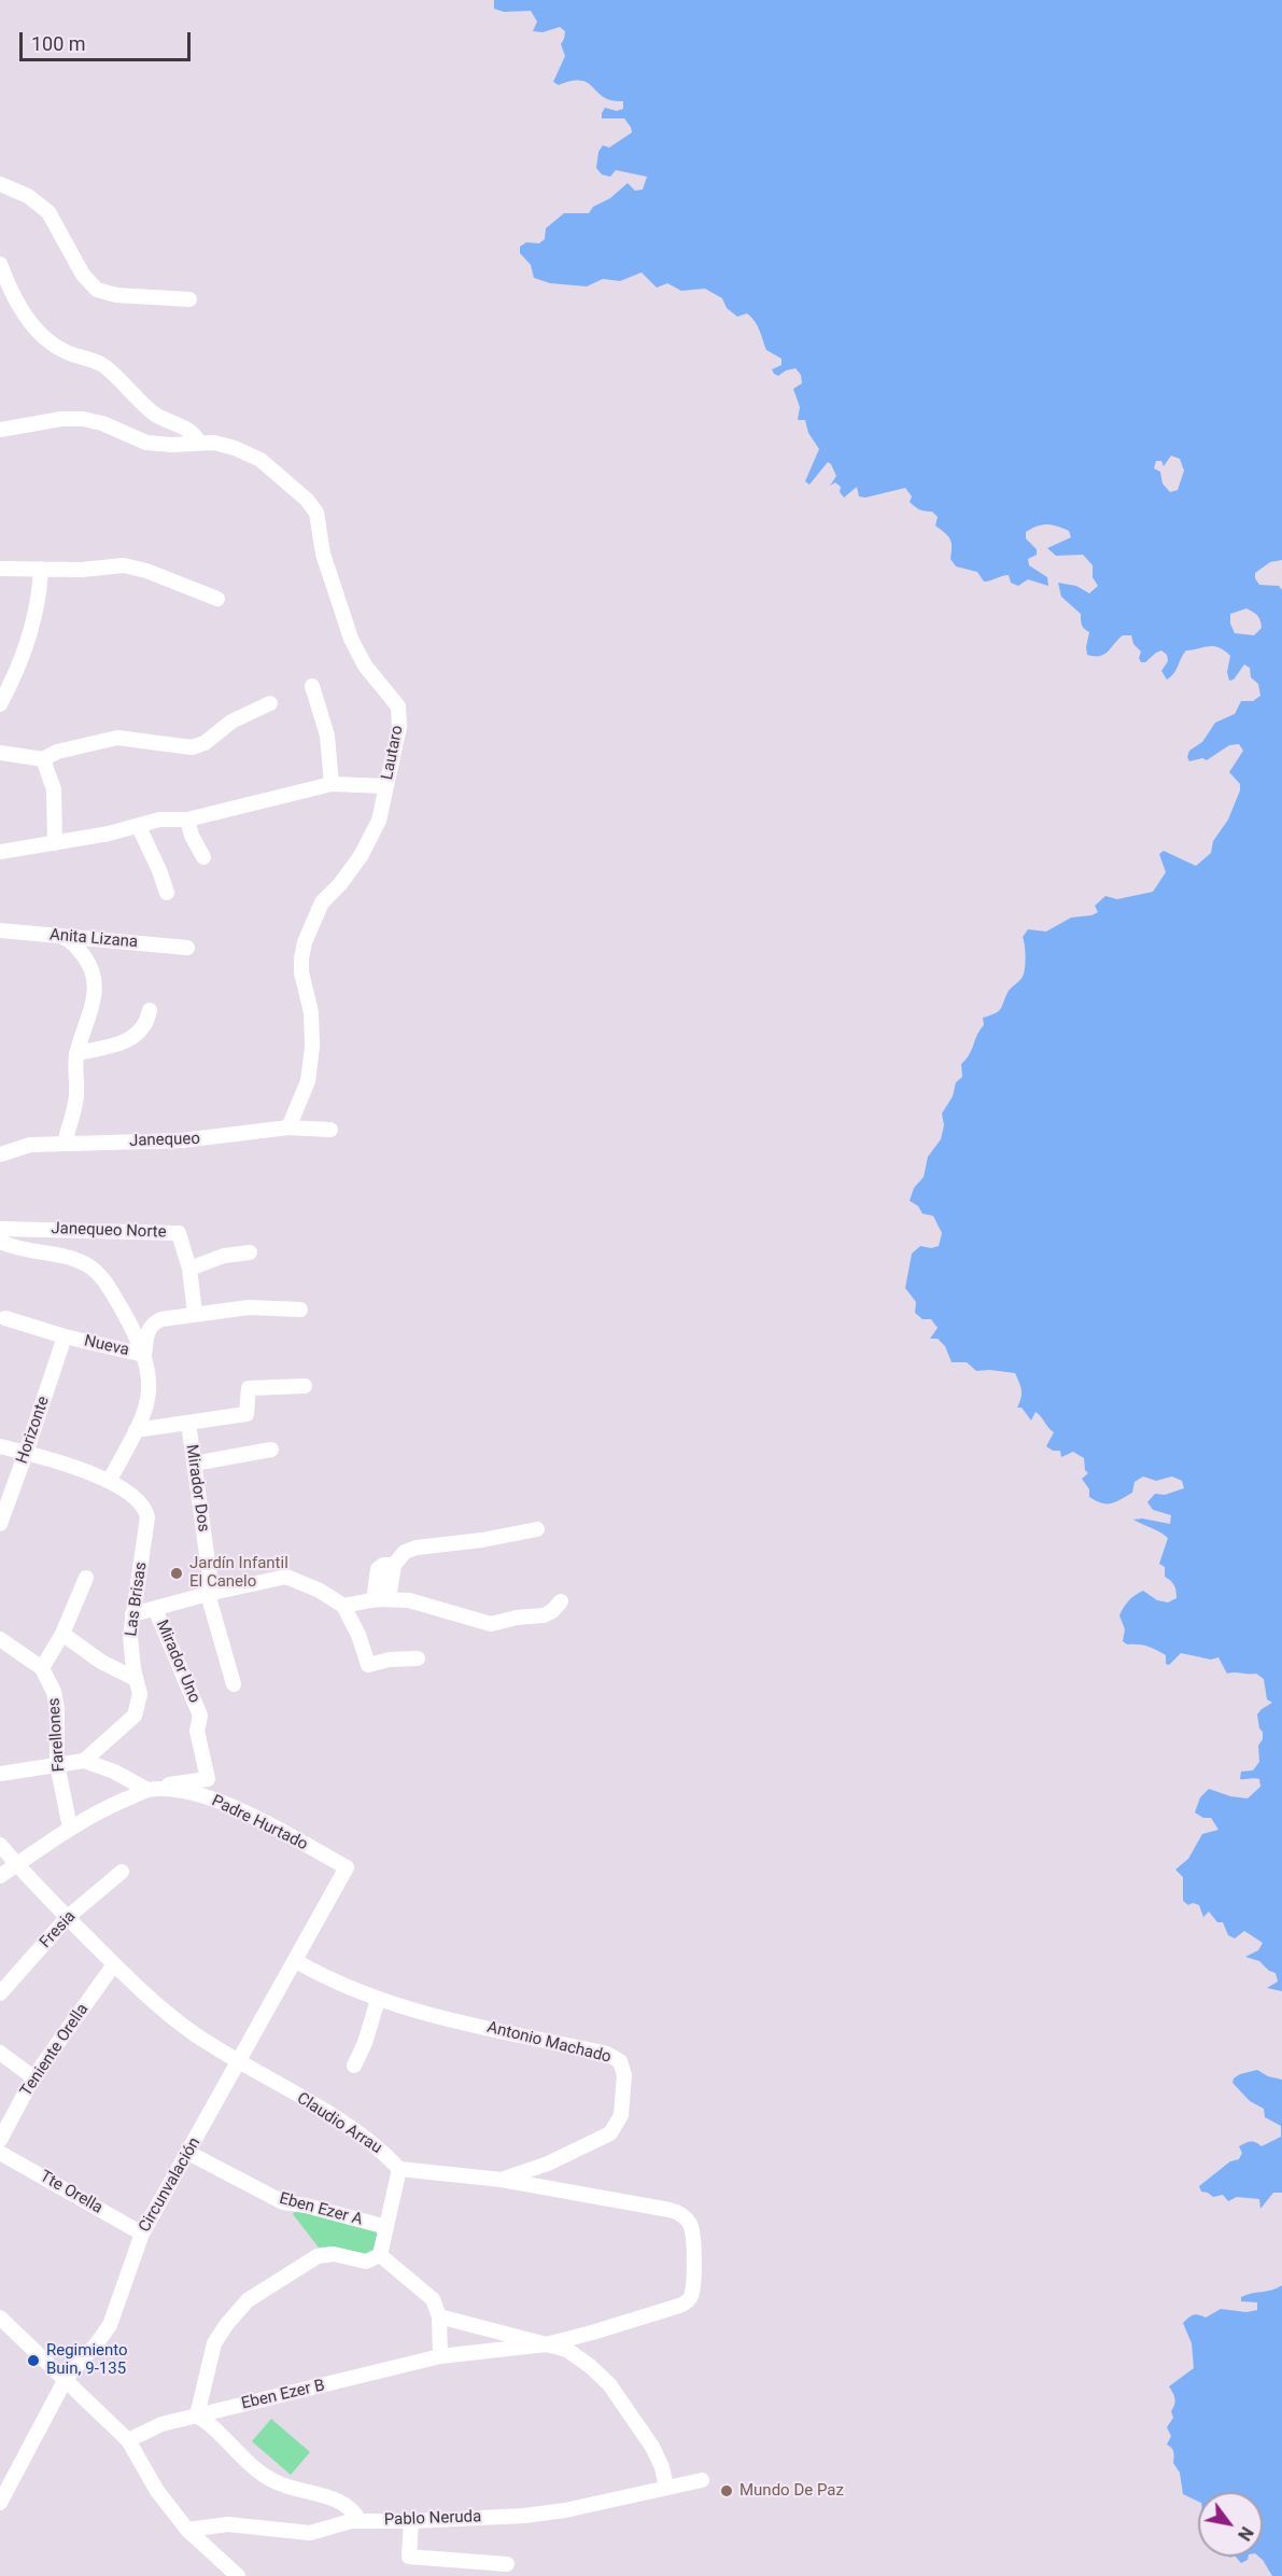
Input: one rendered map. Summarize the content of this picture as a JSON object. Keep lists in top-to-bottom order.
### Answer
{
  "streets": {
    "street": [
      "Lautaro",
      "Anita Lizana",
      "Janequeo",
      "Janequeo Norte",
      "Nueva",
      "Horizonte",
      "Mirador Dos",
      "Las Brisas",
      "Mirador Uno",
      "Farellones",
      "Padre Hurtado",
      "Fresia",
      "Antonio Machado",
      "Teniente Orella",
      "Claudio Arrau",
      "Circunvalación",
      "Tte Orella",
      "Eben Ezer A",
      "Eben Ezer B",
      "Pablo Neruda"
    ]
  },
  "crossings": [
    ["Lautaro", "Janequeo"],
    ["Janequeo Norte", "Nueva"],
    ["Nueva", "Horizonte"],
    ["Horizonte", "Las Brisas"],
    ["Mirador Uno", "Padre Hurtado"],
    ["Farellones", "Padre Hurtado"],
    ["Padre Hurtado", "Claudio Arrau"],
    ["Padre Hurtado", "Circunvalación"],
    ["Fresia", "Claudio Arrau"],
    ["Antonio Machado", "Circunvalación"],
    ["Antonio Machado", "Eben Ezer B"],
    ["Teniente Orella", "Claudio Arrau"],
    ["Claudio Arrau", "Circunvalación"],
    ["Circunvalación", "Tte Orella"],
    ["Circunvalación", "Eben Ezer A"],
    ["Eben Ezer B", "Pablo Neruda"]
  ],
  "places": ["Jardín Infantil El Canelo", "Regimiento Buin, 9-135", "Mundo De Paz"],
  "scale_bar": "100 m",
  "north": "bottom right"
}
